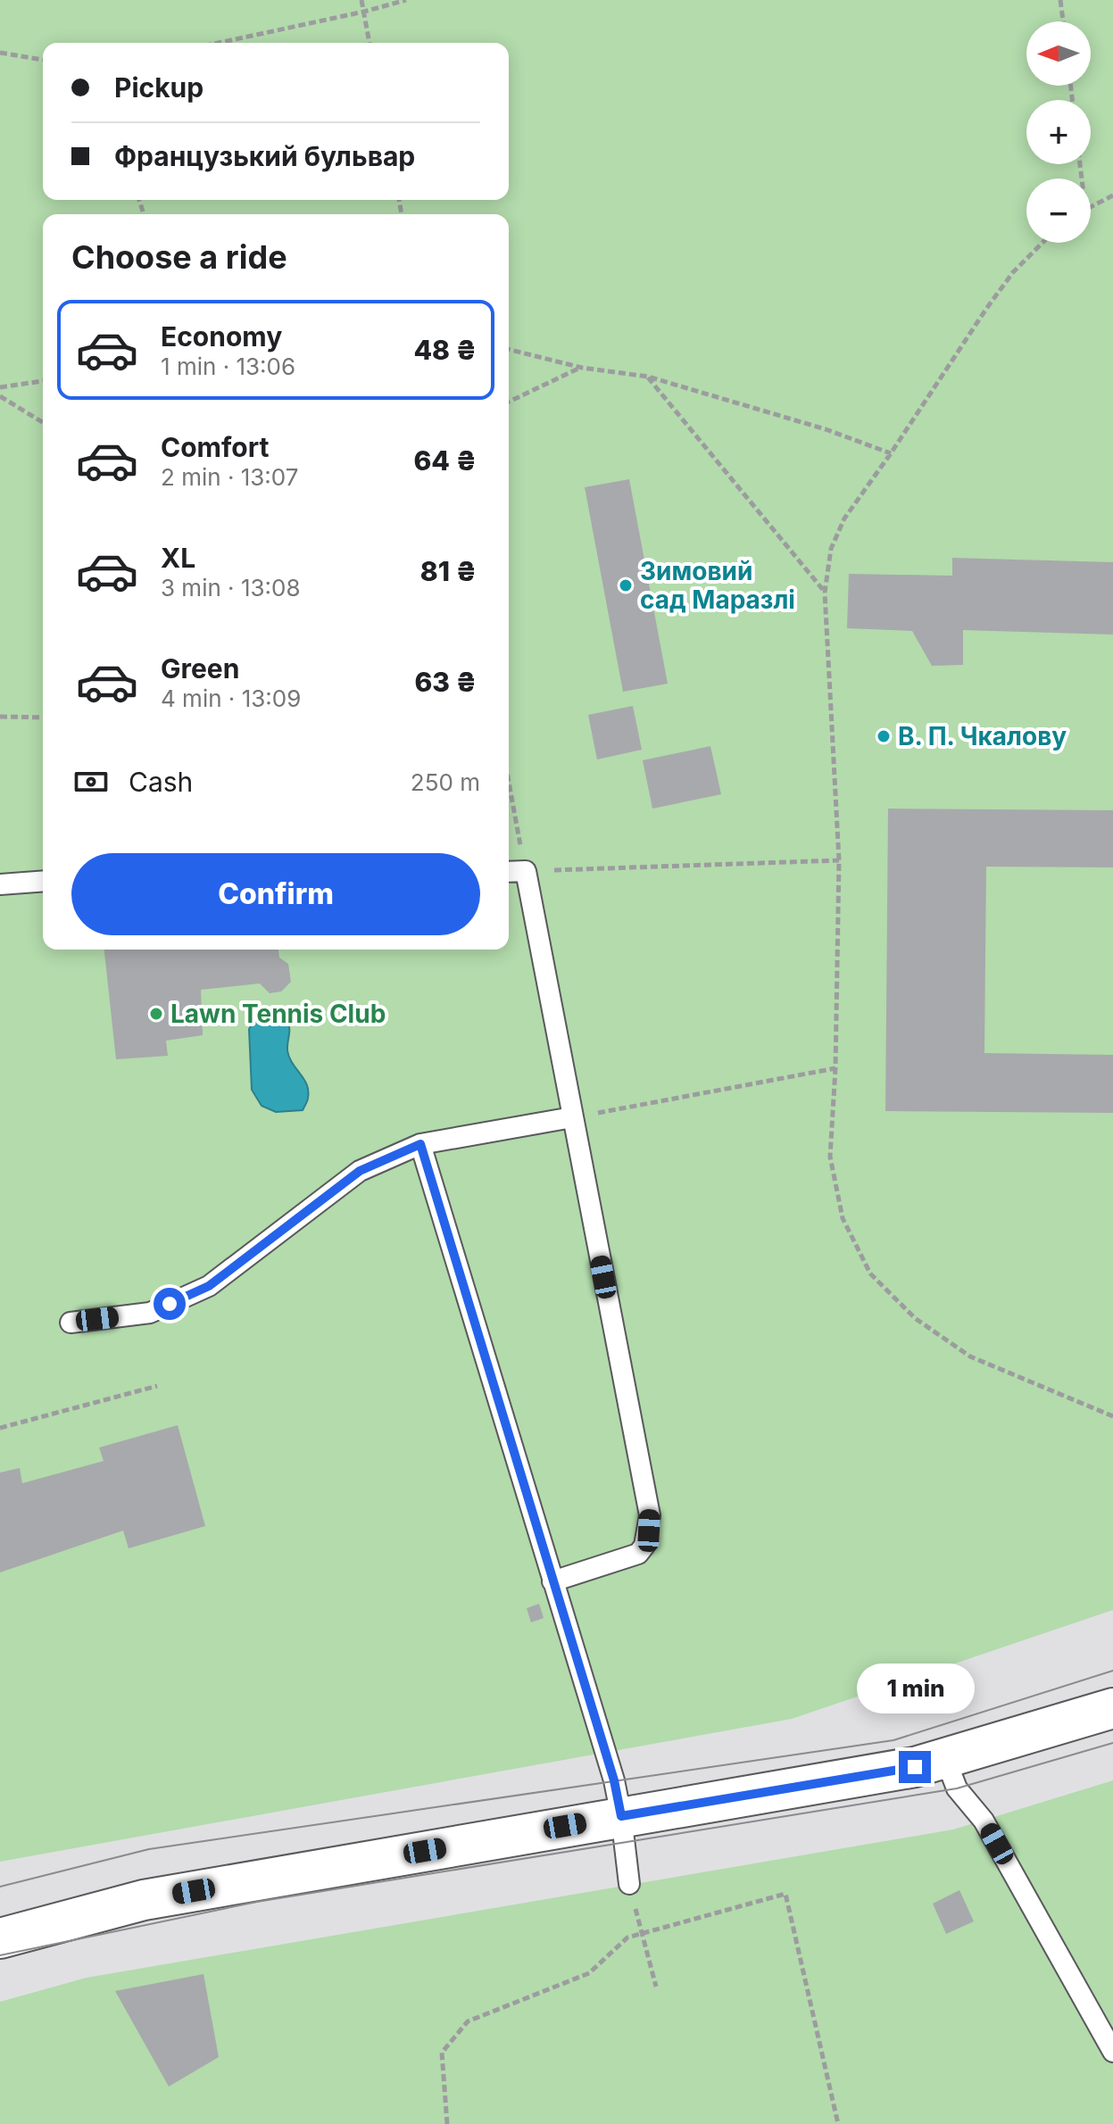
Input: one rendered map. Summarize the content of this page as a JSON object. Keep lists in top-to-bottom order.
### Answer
{
  "places": ["Зимовий сад Маразлі", "В. П. Чкалову", "Lawn Tennis Club"],
  "north": "left",
  "page": {
    "map_buttons": ["+", "−"],
    "banner": ["Pickup", "Французький бульвар"],
    "heading": "Choose a ride",
    "list": [
      {
        "name": "Economy",
        "note": "1 min · 13:06",
        "value": "48 ₴"
      },
      {
        "name": "Comfort",
        "note": "2 min · 13:07",
        "value": "64 ₴"
      },
      {
        "name": "XL",
        "note": "3 min · 13:08",
        "value": "81 ₴"
      },
      {
        "name": "Green",
        "note": "4 min · 13:09",
        "value": "63 ₴"
      }
    ],
    "pay": ["Cash", "250 m"],
    "buttons": "Confirm",
    "bubble": "1 min"
  }
}
